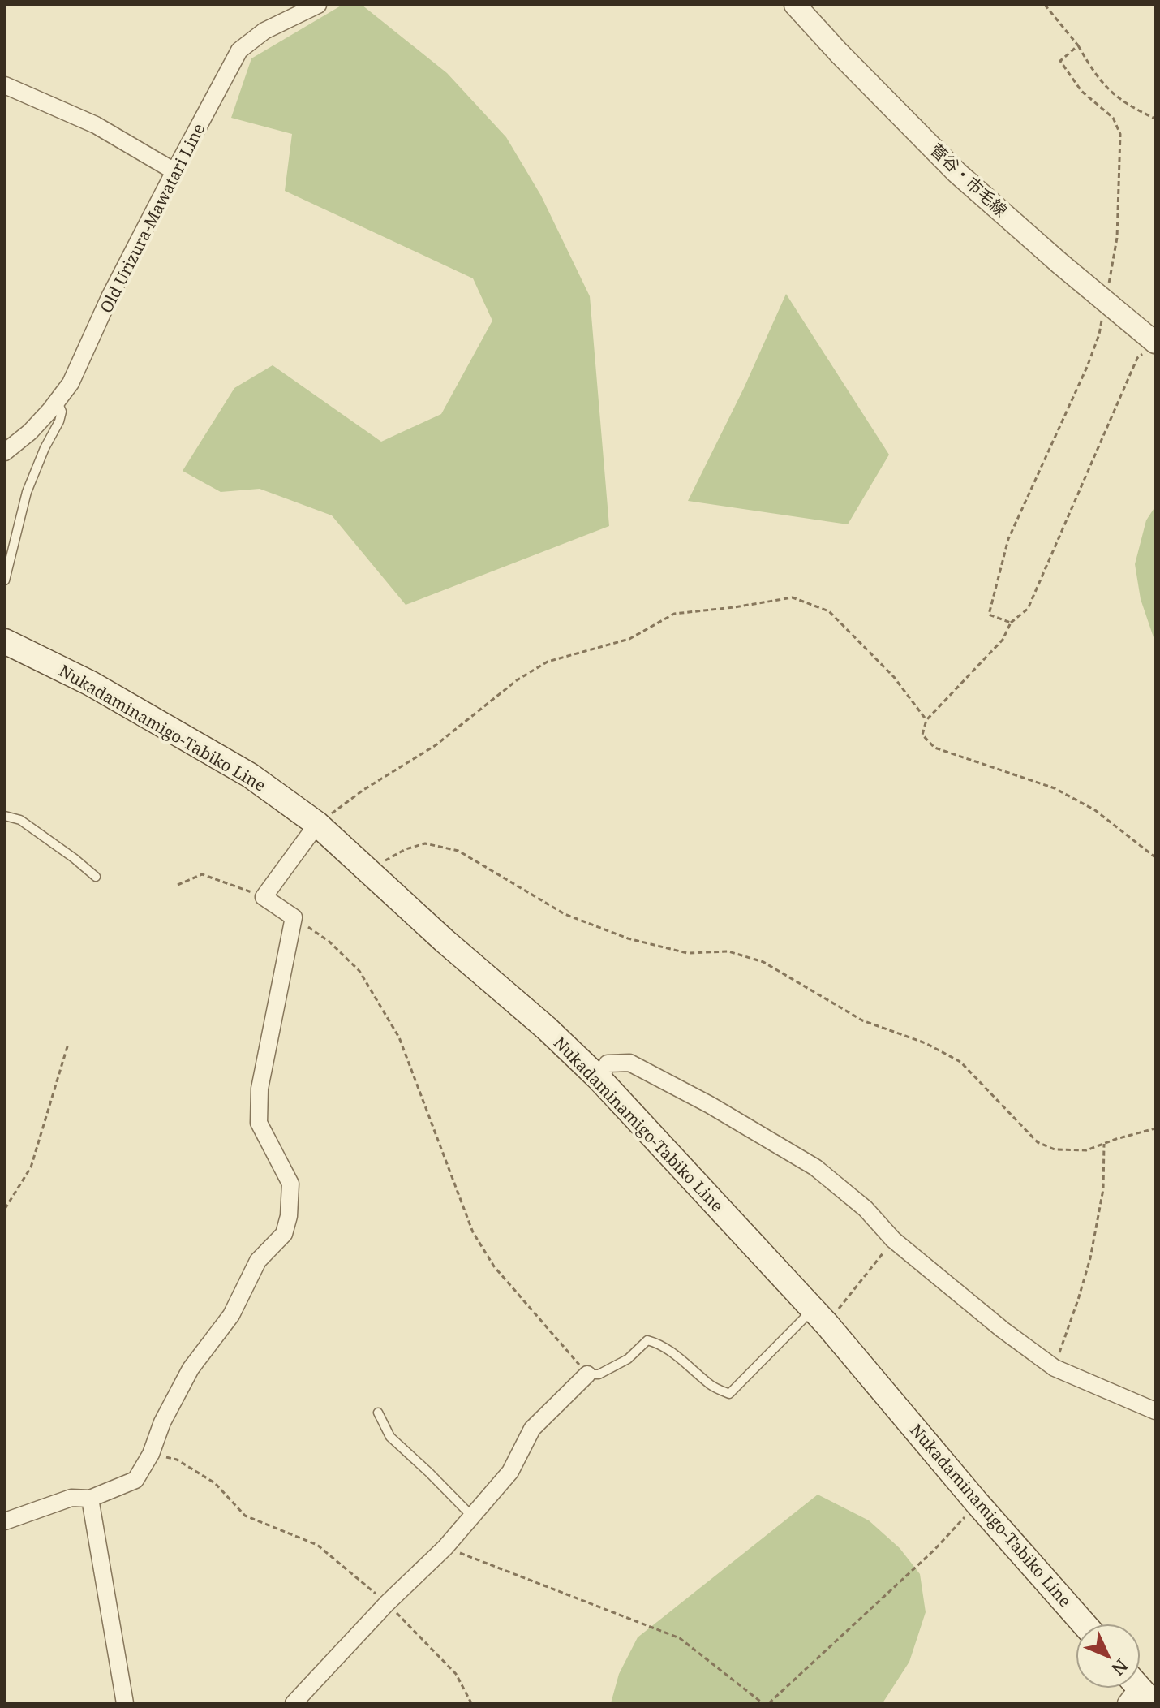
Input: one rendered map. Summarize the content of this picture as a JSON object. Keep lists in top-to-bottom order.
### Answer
{
  "streets": {
    "main road": ["Nukadaminamigo-Tabiko Line"],
    "street": ["菅谷・市毛線", "Old Urizura-Mawatari Line"]
  },
  "north": "bottom right"
}
